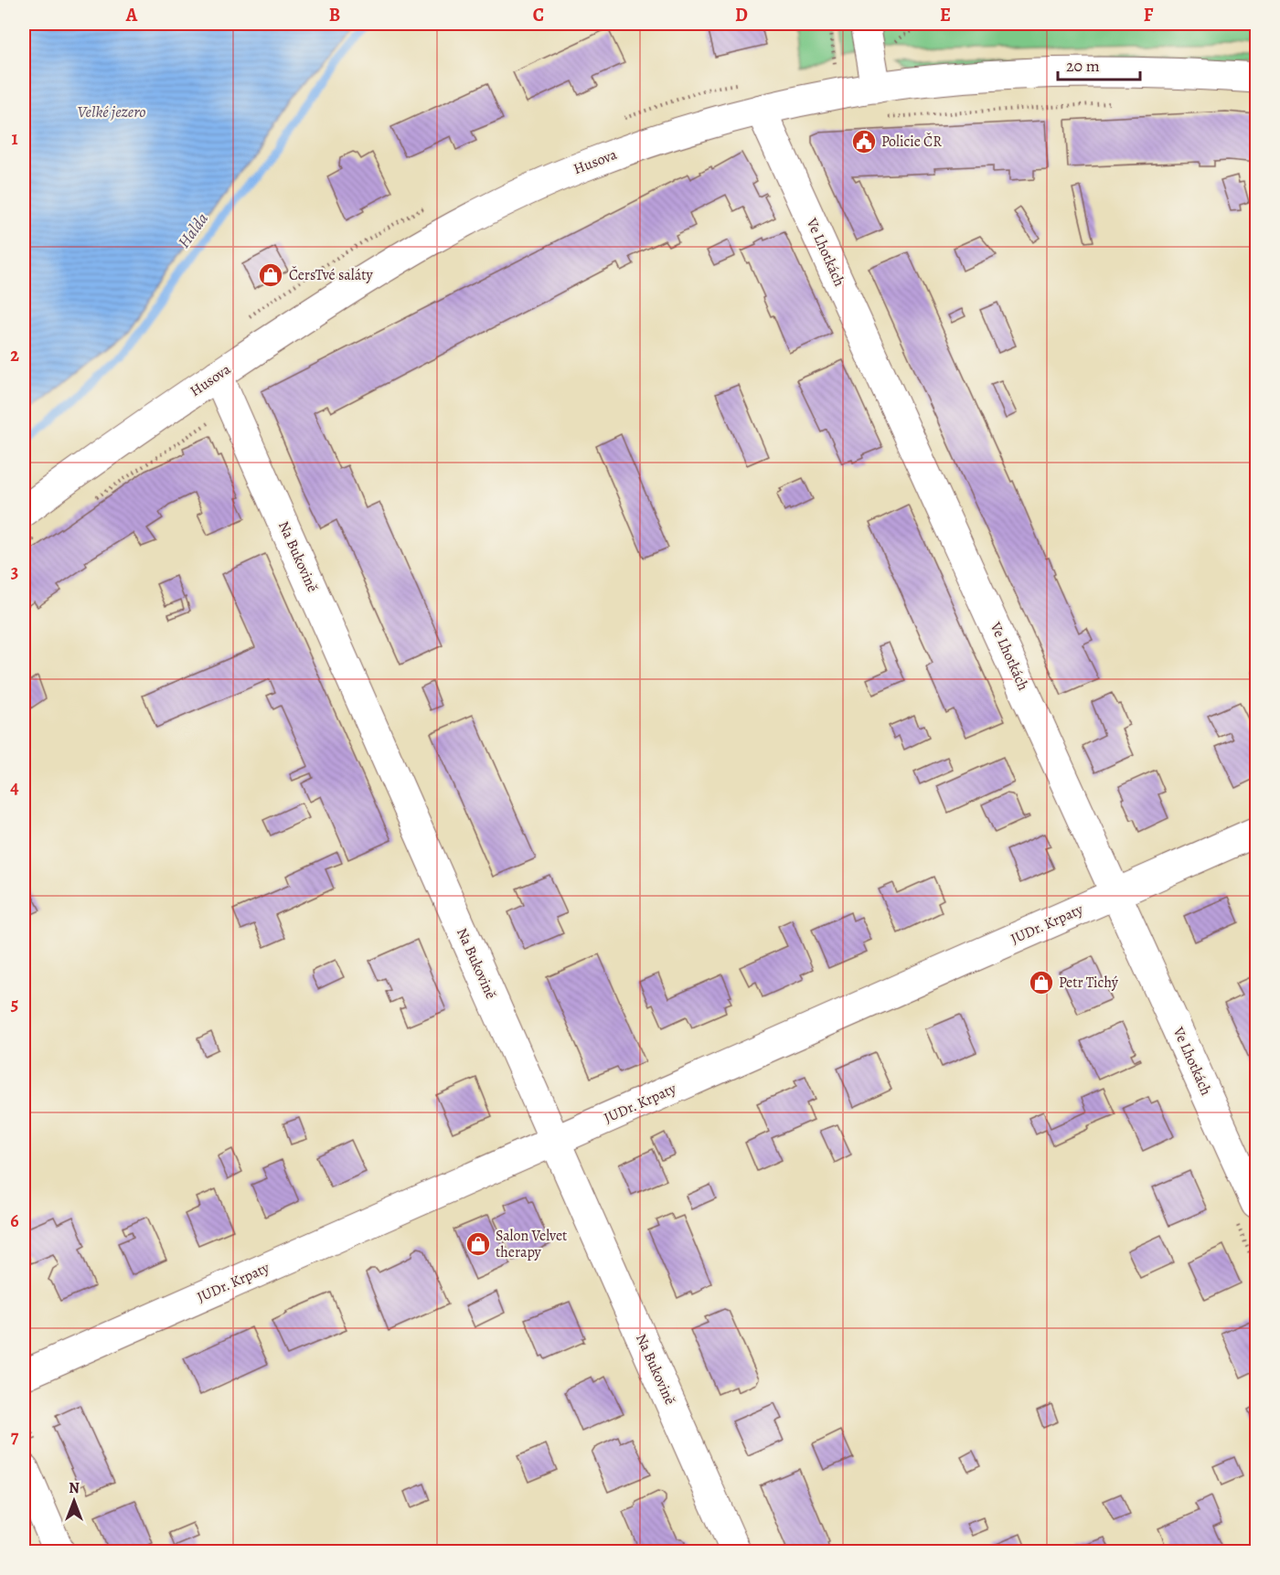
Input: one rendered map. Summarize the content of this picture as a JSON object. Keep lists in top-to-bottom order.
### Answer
{
  "streets": {
    "street": [
      "Husova",
      "Ve Lhotkách",
      "Na Bukovině",
      "JUDr. Krpaty"
    ]
  },
  "crossings": [
    ["Husova", "Ve Lhotkách"],
    ["Husova", "Na Bukovině"],
    ["Ve Lhotkách", "JUDr. Krpaty"],
    ["Na Bukovině", "JUDr. Krpaty"]
  ],
  "water": ["Velké jezero", "Halda"],
  "places": {
    "public building": ["Policie ČR"],
    "shop": ["ČersTvé saláty", "Petr Tichý", "Salon Velvet therapy"]
  },
  "scale_bar": "20 m",
  "north": "top",
  "grid": {
    "columns": [
      "A",
      "B",
      "C",
      "D",
      "E",
      "F"
    ],
    "rows": [
      "1",
      "2",
      "3",
      "4",
      "5",
      "6",
      "7"
    ]
  }
}
